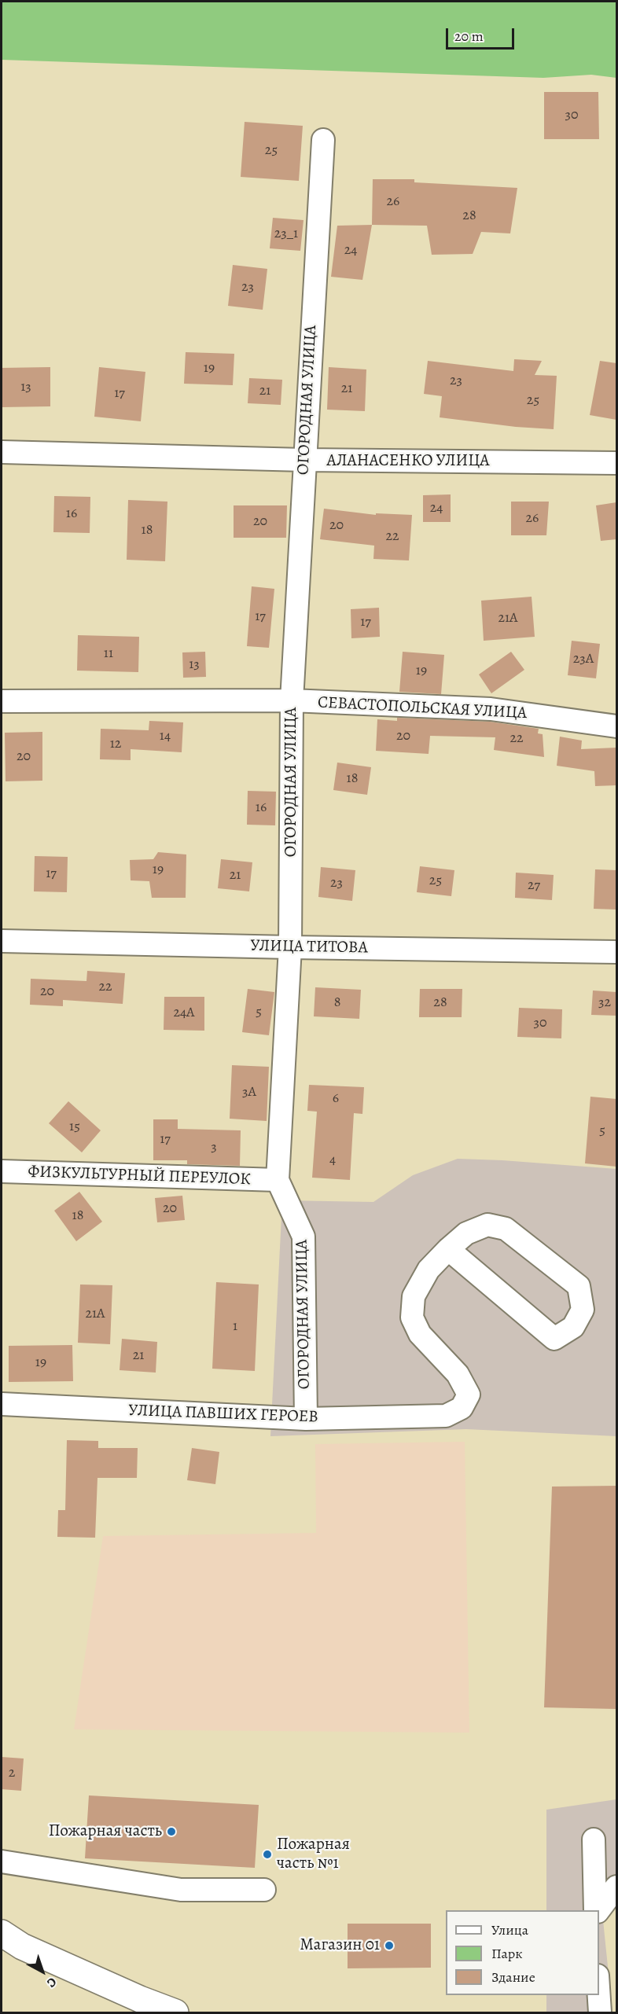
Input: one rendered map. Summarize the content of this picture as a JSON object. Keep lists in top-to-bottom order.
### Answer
{
  "streets": {
    "street": [
      "ОГОРОДНАЯ УЛИЦА",
      "АЛАНАСЕНКО УЛИЦА",
      "СЕВАСТОПОЛЬСКАЯ УЛИЦА",
      "УЛИЦА ТИТОВА",
      "ФИЗКУЛЬТУРНЫЙ ПЕРЕУЛОК",
      "УЛИЦА ПАВШИХ ГЕРОЕВ"
    ]
  },
  "crossings": [
    ["ОГОРОДНАЯ УЛИЦА", "АЛАНАСЕНКО УЛИЦА"],
    ["ОГОРОДНАЯ УЛИЦА", "СЕВАСТОПОЛЬСКАЯ УЛИЦА"],
    ["ОГОРОДНАЯ УЛИЦА", "УЛИЦА ТИТОВА"],
    ["ОГОРОДНАЯ УЛИЦА", "ФИЗКУЛЬТУРНЫЙ ПЕРЕУЛОК"],
    ["ОГОРОДНАЯ УЛИЦА", "УЛИЦА ПАВШИХ ГЕРОЕВ"]
  ],
  "places": ["Пожарная часть", "Пожарная часть №1", "Магазин 01"],
  "house_numbers": [
    "30",
    "25",
    "26",
    "28",
    "23_1",
    "24",
    "23",
    "19",
    "23",
    "13",
    "21",
    "21",
    "17",
    "25",
    "24",
    "16",
    "26",
    "20",
    "20",
    "18",
    "22",
    "17",
    "21А",
    "17",
    "11",
    "23А",
    "13",
    "19",
    "14",
    "20",
    "22",
    "12",
    "20",
    "18",
    "16",
    "19",
    "17",
    "21",
    "25",
    "23",
    "27",
    "22",
    "20",
    "8",
    "28",
    "32",
    "5",
    "24А",
    "30",
    "3А",
    "6",
    "15",
    "5",
    "17",
    "3",
    "4",
    "20",
    "18",
    "21А",
    "1",
    "21",
    "19",
    "2"
  ],
  "legend": ["Улица", "Парк", "Здание"],
  "scale_bar": "20 m",
  "north": "bottom right"
}
